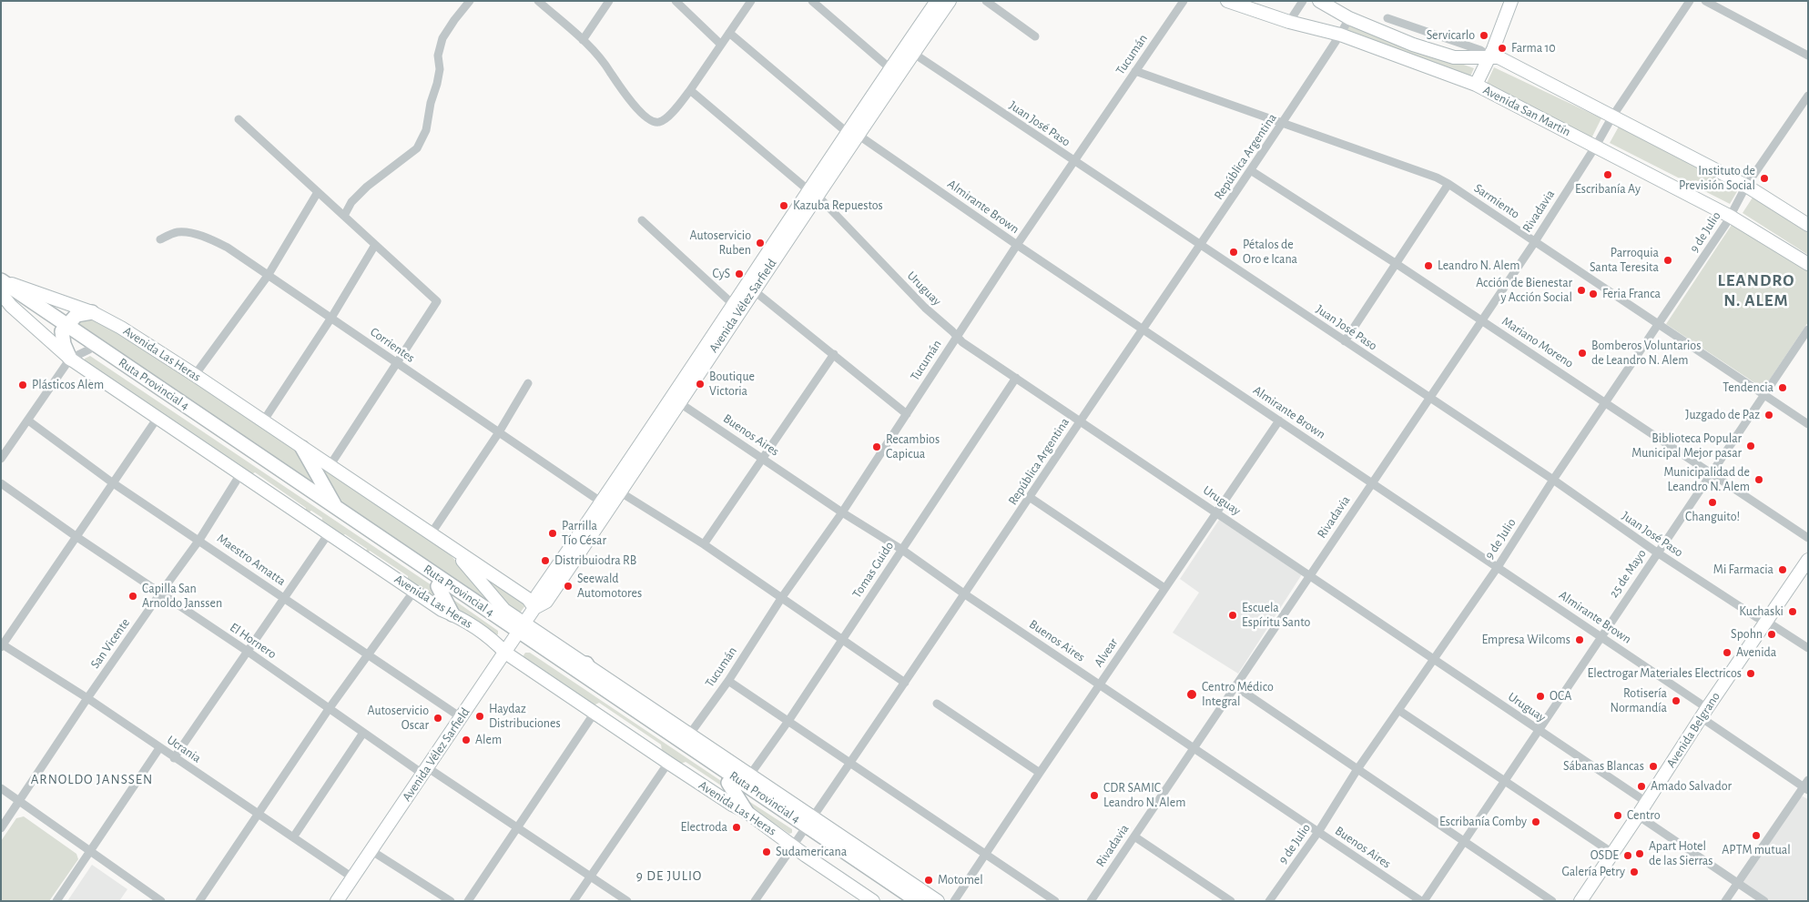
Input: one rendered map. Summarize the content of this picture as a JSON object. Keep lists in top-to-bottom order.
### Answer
{
  "streets": {
    "main road": [
      "Avenida San Martín",
      "Avenida Vélez Sarfield",
      "Avenida Las Heras",
      "Ruta Provincial 4",
      "Avenida Belgrano"
    ],
    "street": [
      "Tucumán",
      "Juan José Paso",
      "República Argentina",
      "Sarmiento",
      "Almirante Brown",
      "Rivadavia",
      "9 de Julio",
      "Uruguay",
      "Mariano Moreno",
      "Corrientes",
      "Buenos Aires",
      "Maestro Amatta",
      "Tomas Guido",
      "25 de Mayo",
      "El Hornero",
      "San Vicente",
      "Alvear",
      "Ucrania"
    ]
  },
  "crossings": [
    ["Tucumán", "Juan José Paso"],
    ["Tucumán", "Sarmiento"],
    ["Tucumán", "Almirante Brown"],
    ["Tucumán", "Uruguay"],
    ["Tucumán", "Buenos Aires"],
    ["Avenida San Martín", "República Argentina"],
    ["Avenida San Martín", "Rivadavia"],
    ["Avenida San Martín", "9 de Julio"],
    ["Juan José Paso", "República Argentina"],
    ["Juan José Paso", "Rivadavia"],
    ["Juan José Paso", "9 de Julio"],
    ["Juan José Paso", "Avenida Vélez Sarfield"],
    ["Juan José Paso", "25 de Mayo"],
    ["Juan José Paso", "Avenida Belgrano"],
    ["República Argentina", "Sarmiento"],
    ["República Argentina", "Almirante Brown"],
    ["República Argentina", "Uruguay"],
    ["República Argentina", "Mariano Moreno"],
    ["República Argentina", "Avenida Las Heras"],
    ["República Argentina", "Ruta Provincial 4"],
    ["República Argentina", "Buenos Aires"],
    ["Sarmiento", "Rivadavia"],
    ["Sarmiento", "9 de Julio"],
    ["Sarmiento", "25 de Mayo"],
    ["Almirante Brown", "Rivadavia"],
    ["Almirante Brown", "9 de Julio"],
    ["Almirante Brown", "Avenida Vélez Sarfield"],
    ["Almirante Brown", "25 de Mayo"],
    ["Almirante Brown", "Alvear"],
    ["Almirante Brown", "Avenida Belgrano"],
    ["Rivadavia", "Uruguay"],
    ["Rivadavia", "Mariano Moreno"],
    ["Rivadavia", "Buenos Aires"],
    ["9 de Julio", "Uruguay"],
    ["9 de Julio", "Mariano Moreno"],
    ["9 de Julio", "Buenos Aires"],
    ["Uruguay", "Avenida Vélez Sarfield"],
    ["Uruguay", "Tomas Guido"],
    ["Uruguay", "25 de Mayo"],
    ["Uruguay", "Alvear"],
    ["Uruguay", "Avenida Belgrano"],
    ["Avenida Vélez Sarfield", "Corrientes"],
    ["Avenida Vélez Sarfield", "Avenida Las Heras"],
    ["Avenida Vélez Sarfield", "Ruta Provincial 4"],
    ["Avenida Vélez Sarfield", "Buenos Aires"],
    ["Avenida Vélez Sarfield", "Maestro Amatta"],
    ["Avenida Vélez Sarfield", "El Hornero"],
    ["Avenida Vélez Sarfield", "Ucrania"],
    ["Mariano Moreno", "25 de Mayo"],
    ["Avenida Las Heras", "Ruta Provincial 4"],
    ["Avenida Las Heras", "San Vicente"],
    ["Buenos Aires", "Tomas Guido"],
    ["Buenos Aires", "25 de Mayo"],
    ["Buenos Aires", "Alvear"],
    ["Maestro Amatta", "San Vicente"],
    ["El Hornero", "San Vicente"],
    ["San Vicente", "Ucrania"]
  ],
  "districts": ["LEANDRO N. ALEM", "ARNOLDO JANSSEN", "9 DE JULIO"],
  "places": [
    "Servicarlo",
    "Farma 10",
    "Escribanía Ay",
    "Instituto de Previsión Social",
    "Kazuba Repuestos",
    "Autoservicio Ruben",
    "Pétalos de Oro e Icana",
    "Parroquia Santa Teresita",
    "Leandro N. Alem",
    "CyS",
    "Acción de Bienestar y Acción Social",
    "Feria Franca",
    "Bomberos Voluntarios de Leandro N. Alem",
    "Boutique Victoria",
    "Plásticos Alem",
    "Tendencia",
    "Juzgado de Paz",
    "Biblioteca Popular Municipal Mejor pasar",
    "Recambios Capicua",
    "Municipalidad de Leandro N. Alem",
    "Changuito!",
    "Parrilla Tío César",
    "Distribuiodra RB",
    "Mi Farmacia",
    "Seewald Automotores",
    "Capilla San Arnoldo Janssen",
    "Kuchaski",
    "Escuela Espíritu Santo",
    "Spohn",
    "Empresa Wilcoms",
    "Avenida",
    "Electrogar Materiales Electricos",
    "Centro Médico Integral",
    "OCA",
    "Rotisería Normandía",
    "Haydaz Distribuciones",
    "Autoservicio Oscar",
    "Alem",
    "Sábanas Blancas",
    "Amado Salvador",
    "CDR SAMIC Leandro N. Alem",
    "Centro",
    "Escribanía Comby",
    "Electroda",
    "APTM mutual",
    "Sudamericana",
    "Apart Hotel de las Sierras",
    "OSDE",
    "Galería Petry",
    "Motomel"
  ]
}
